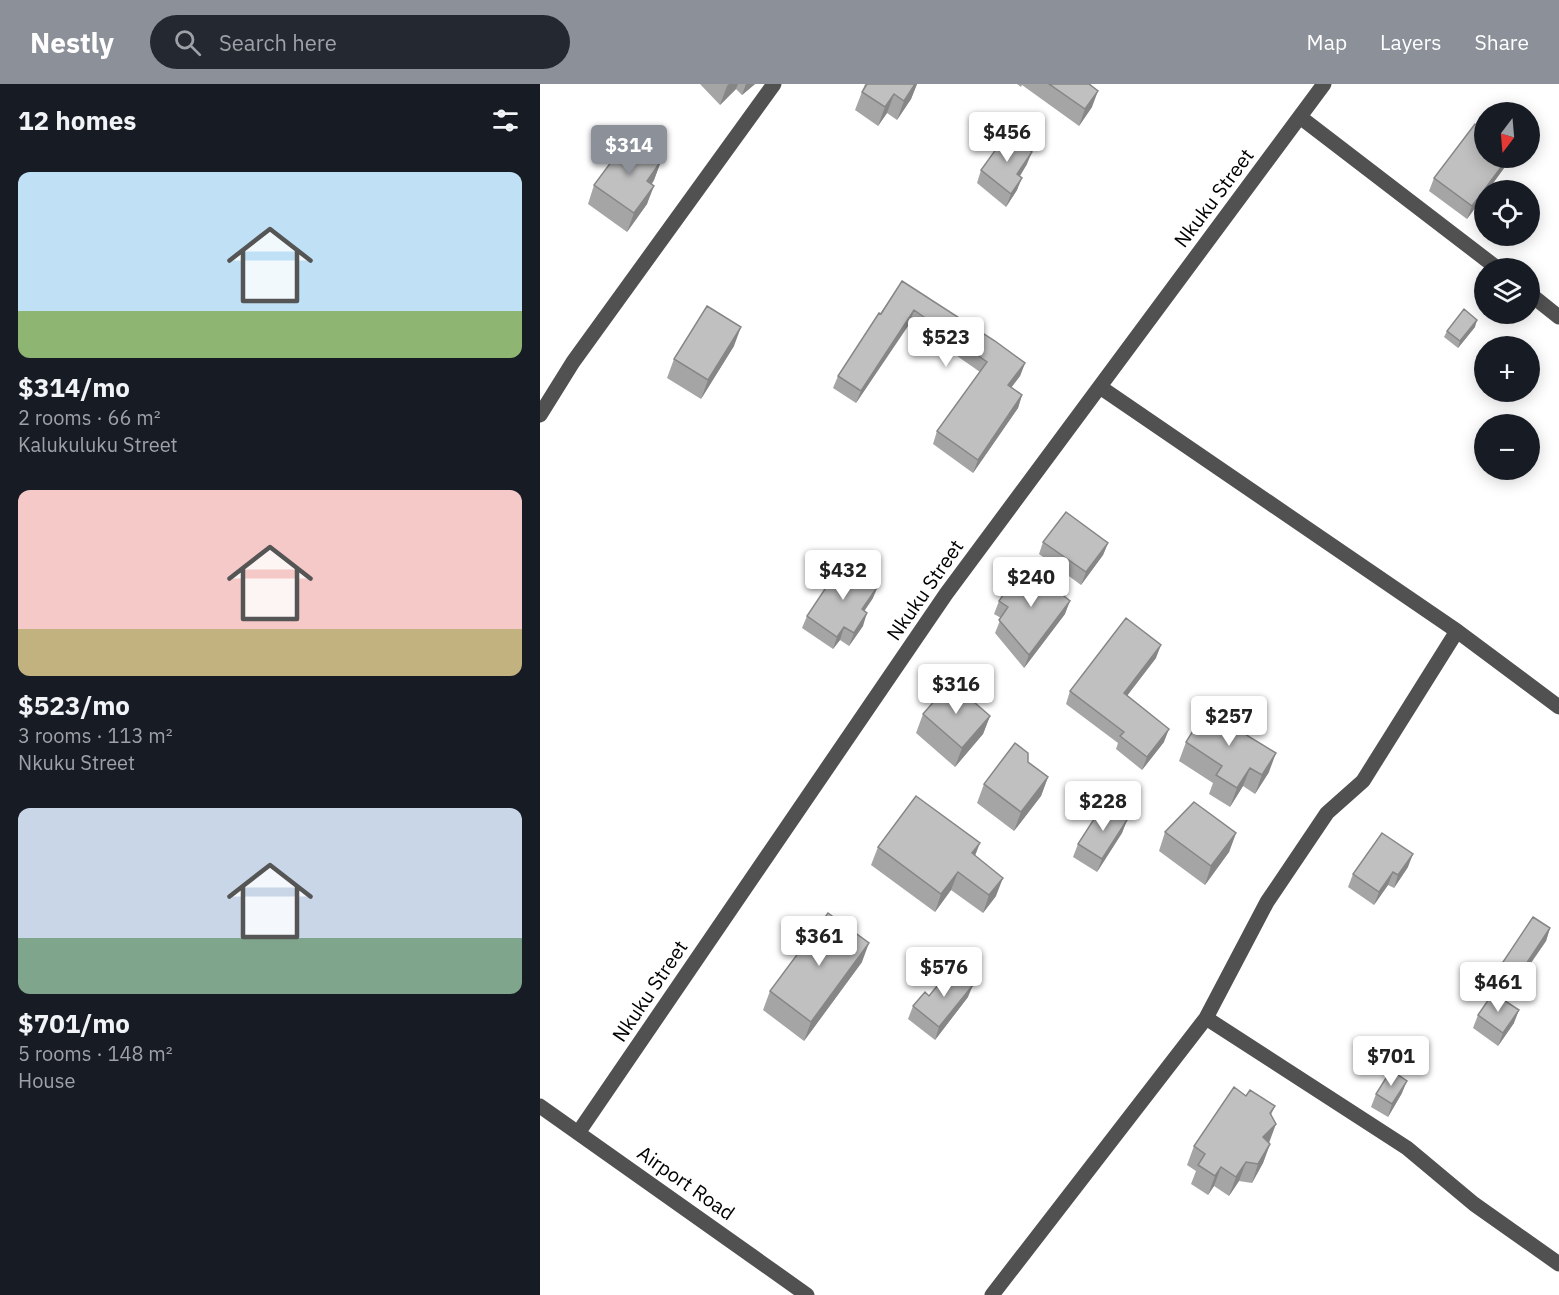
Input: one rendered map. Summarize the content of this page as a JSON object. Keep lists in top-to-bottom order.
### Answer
{
  "streets": {
    "street": ["Nkuku Street", "Airport Road"]
  },
  "crossings": [
    ["Nkuku Street", "Airport Road"]
  ],
  "north": "bottom",
  "page": {
    "header": "Nestly",
    "search": "Search here",
    "nav": ["Map", "Layers", "Share"],
    "heading": "12 homes",
    "map_buttons": ["+", "−"],
    "price": [
      "$456",
      "$314",
      "$523",
      "$432",
      "$240",
      "$316",
      "$257",
      "$228",
      "$361",
      "$576",
      "$461",
      "$701"
    ],
    "list": [
      {
        "name": "$314/mo",
        "note": "2 rooms · 66 m² · Kalukuluku Street"
      },
      {
        "name": "$523/mo",
        "note": "3 rooms · 113 m² · Nkuku Street"
      },
      {
        "name": "$701/mo",
        "note": "5 rooms · 148 m² · House"
      }
    ]
  }
}
